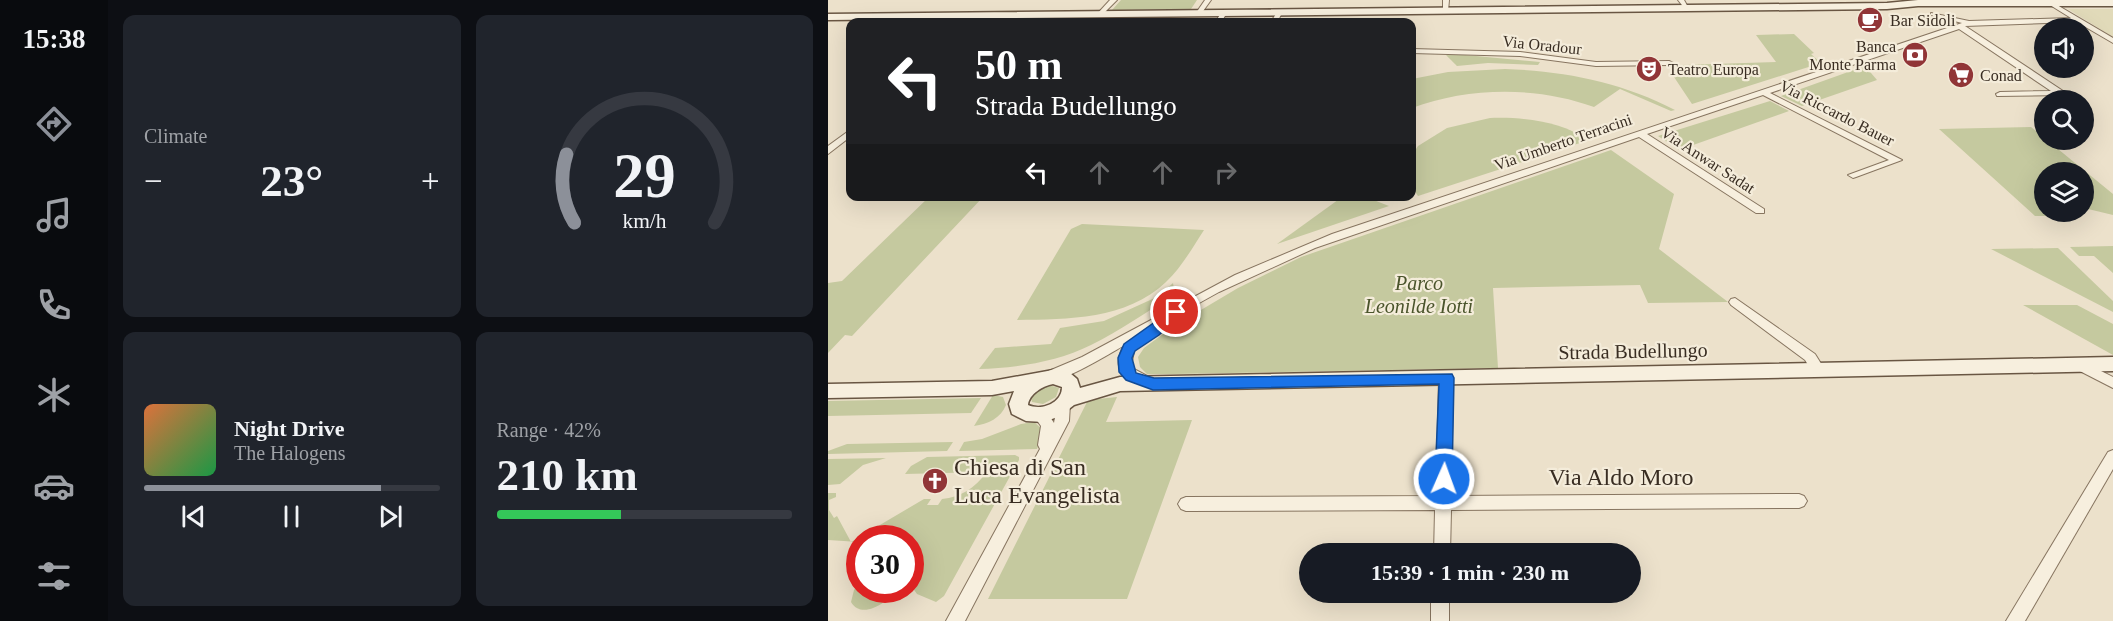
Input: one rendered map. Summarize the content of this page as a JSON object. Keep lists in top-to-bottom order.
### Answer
{
  "streets": {
    "street": [
      "Via Oradour",
      "Via Riccardo Bauer",
      "Via Umberto Terracini",
      "Via Anwar Sadat",
      "Strada Budellungo",
      "Via Aldo Moro"
    ]
  },
  "crossings": [
    ["Via Riccardo Bauer", "Via Umberto Terracini"],
    ["Via Umberto Terracini", "Via Anwar Sadat"],
    ["Via Umberto Terracini", "Strada Budellungo"]
  ],
  "parks": ["Parco Leonilde Iotti"],
  "places": {
    "cafe": ["Bar Sidoli"],
    "bank": ["Banca Monte Parma"],
    "theatre": ["Teatro Europa"],
    "supermarket": ["Conad"],
    "church": ["Chiesa di San Luca Evangelista"]
  },
  "page": {
    "tabs": "15:38",
    "tile": [
      "Climate",
      ["Range · 42%", "210 km"]
    ],
    "turn": ["50 m", "Strada Budellungo"],
    "heat": ["−", "23°", "+"],
    "song": ["Night Drive", "The Halogens"],
    "limit": "30",
    "trip": "15:39 · 1 min · 230 m",
    "gauge": ["29", "km/h"]
  }
}
